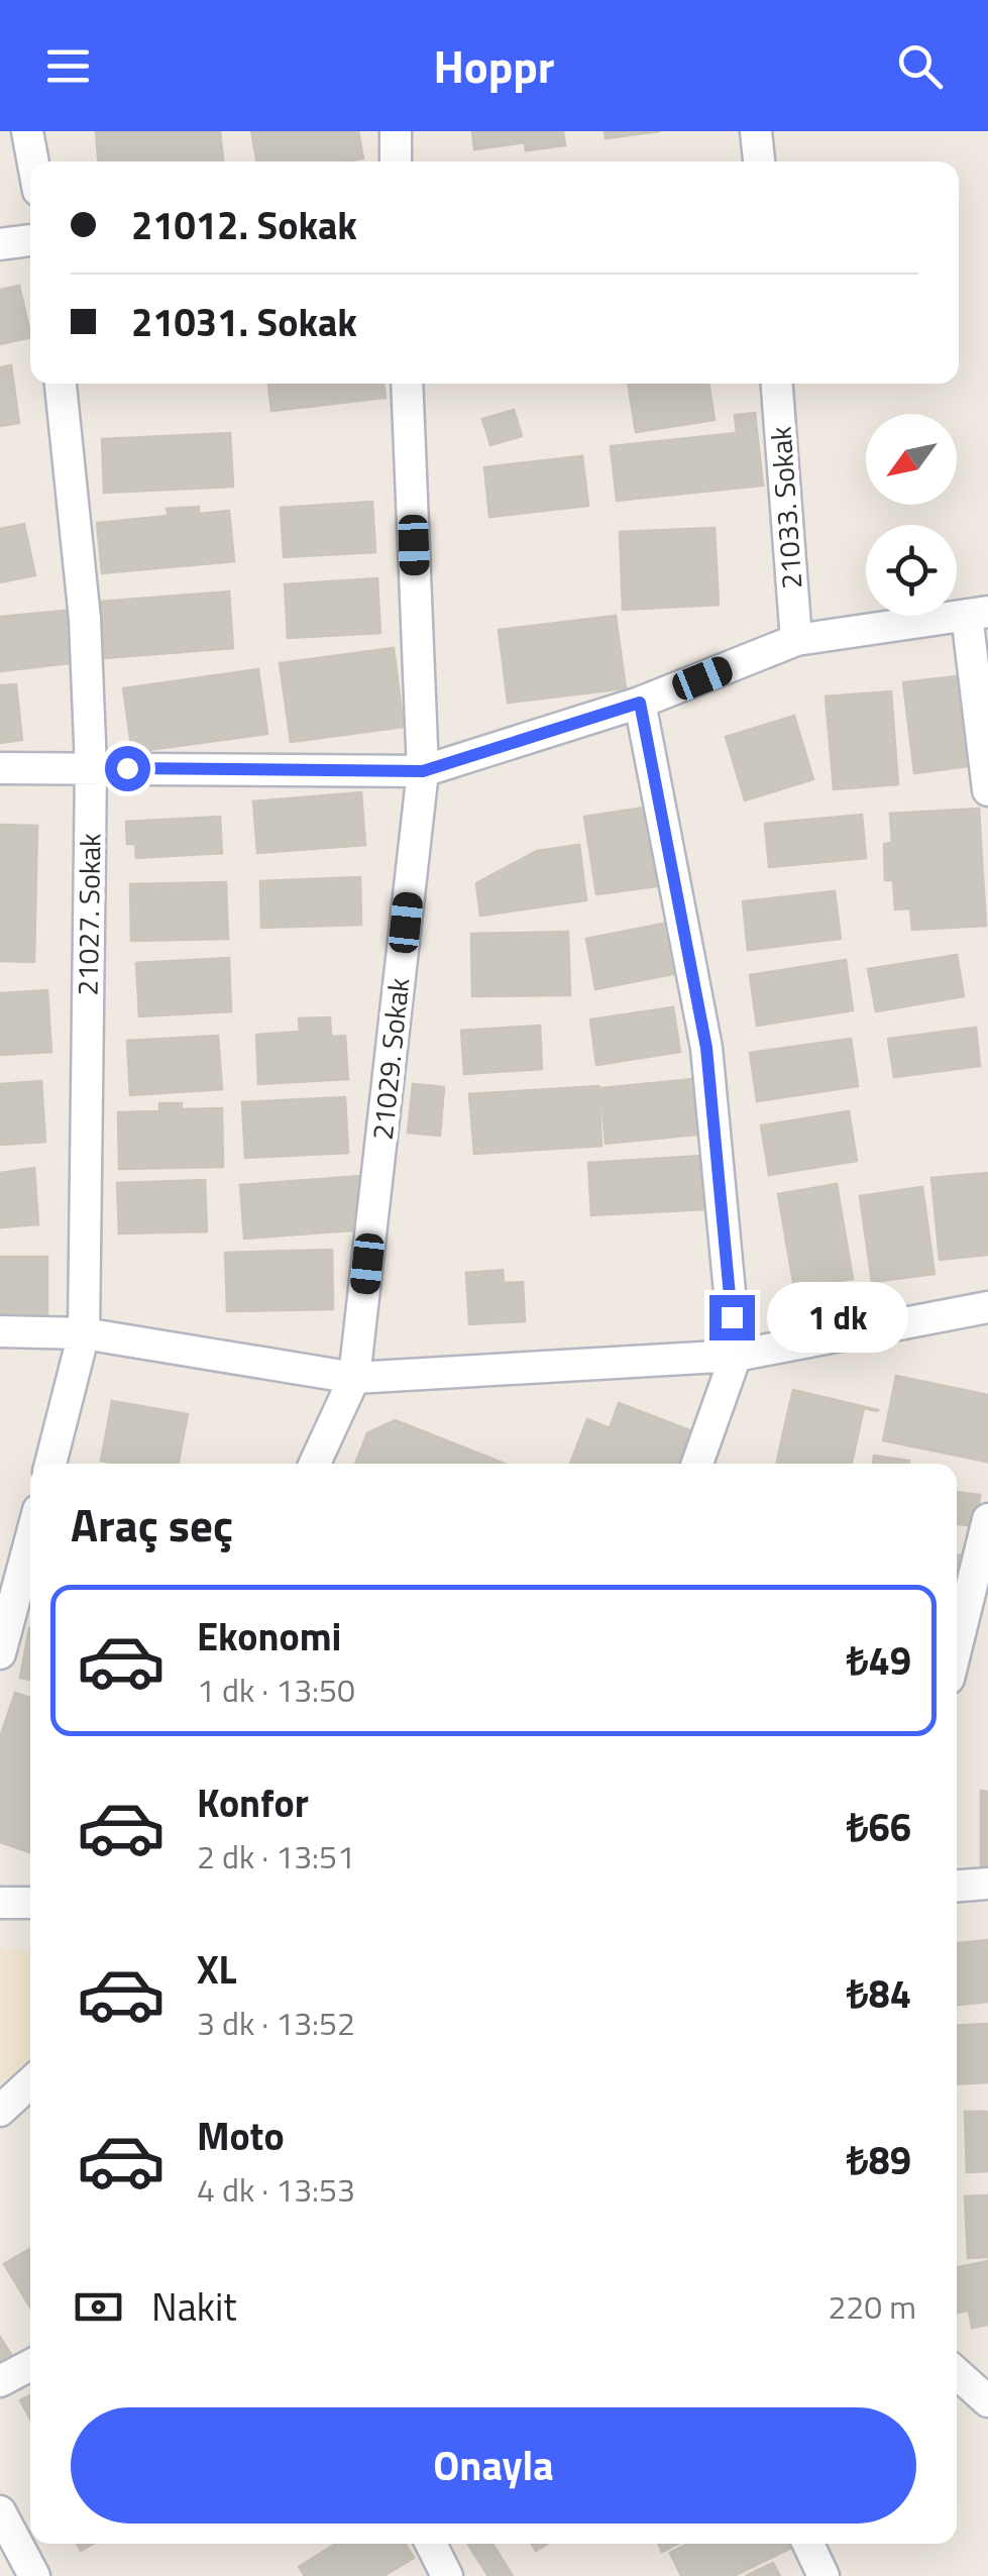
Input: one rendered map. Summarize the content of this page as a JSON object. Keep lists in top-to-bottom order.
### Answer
{
  "streets": {
    "street": ["21033. Sokak", "21027. Sokak", "21029. Sokak"]
  },
  "north": "bottom left",
  "page": {
    "header": "Hoppr",
    "banner": ["21012. Sokak", "21031. Sokak"],
    "bubble": "1 dk",
    "heading": "Araç seç",
    "list": [
      {
        "name": "Ekonomi",
        "note": "1 dk · 13:50",
        "value": "₺49"
      },
      {
        "name": "Konfor",
        "note": "2 dk · 13:51",
        "value": "₺66"
      },
      {
        "name": "XL",
        "note": "3 dk · 13:52",
        "value": "₺84"
      },
      {
        "name": "Moto",
        "note": "4 dk · 13:53",
        "value": "₺89"
      }
    ],
    "pay": ["Nakit", "220 m"],
    "buttons": "Onayla"
  }
}
